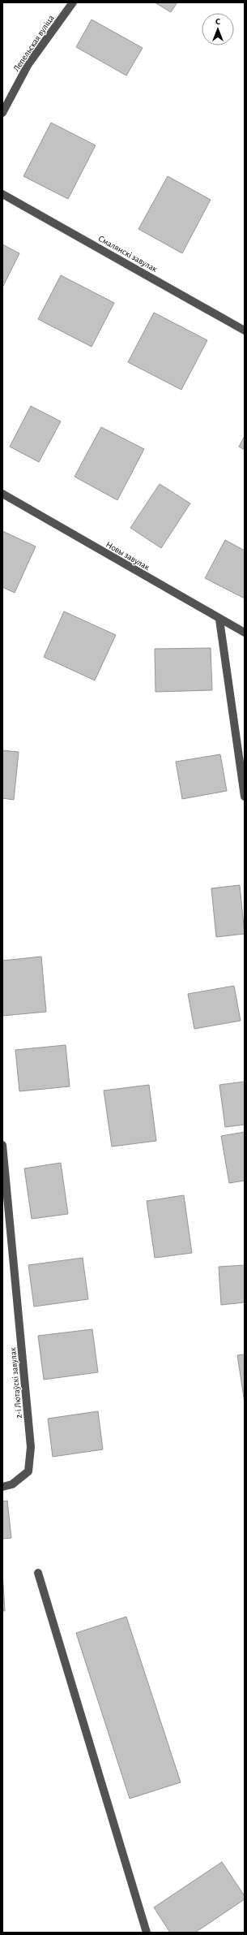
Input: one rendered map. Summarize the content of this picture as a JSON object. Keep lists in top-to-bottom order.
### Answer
{
  "streets": {
    "street": [
      "Лепельская вуліца",
      "Смалянскі завулак",
      "Новы завулак",
      "2-і Лютаўскі завулак"
    ]
  },
  "north": "top"
}
